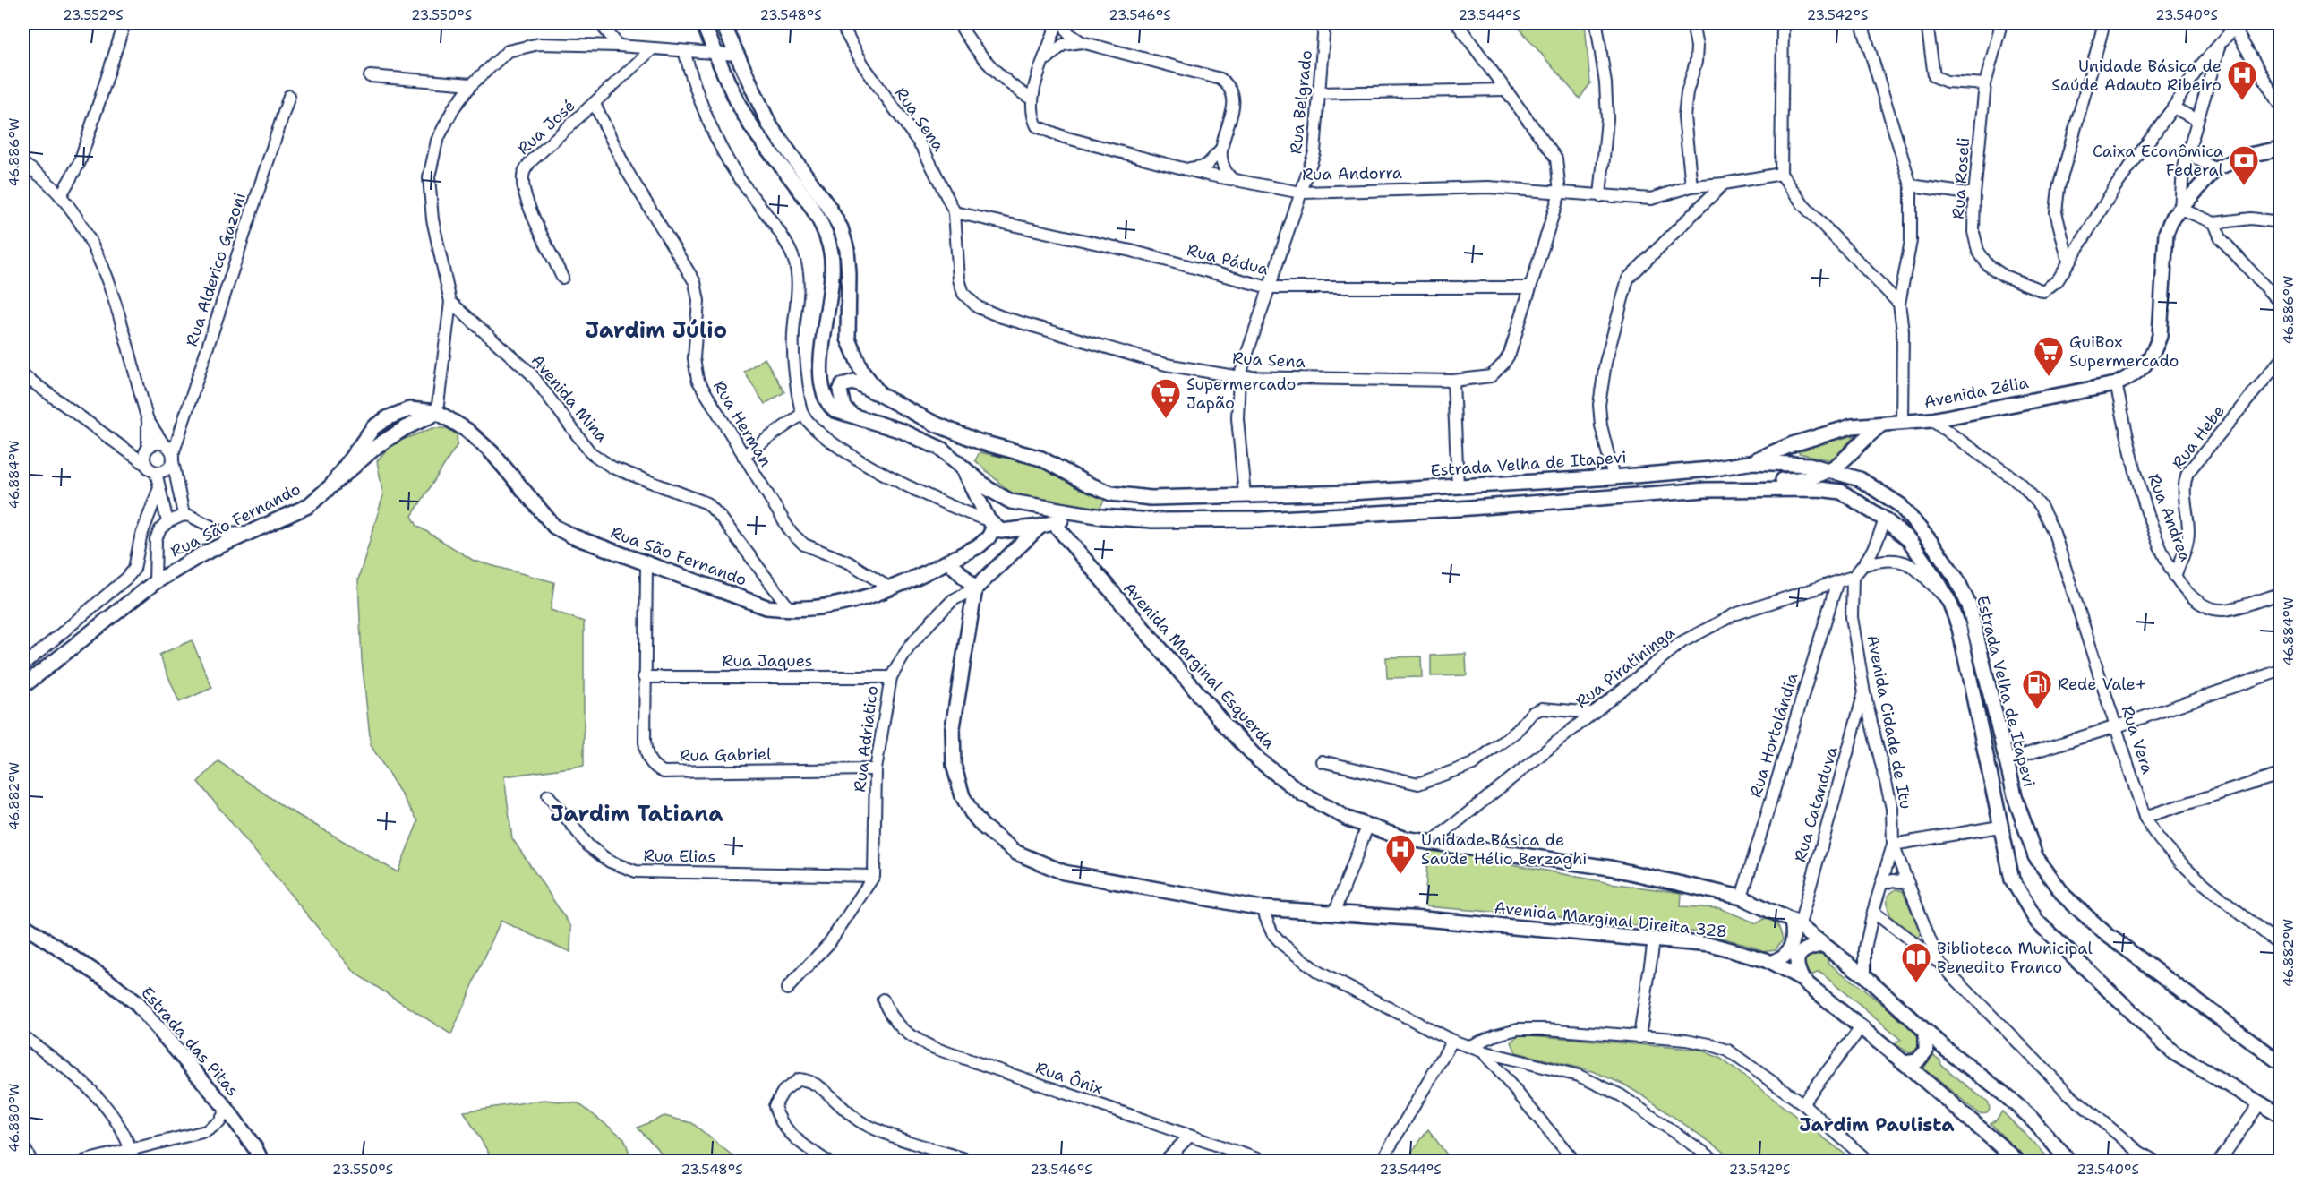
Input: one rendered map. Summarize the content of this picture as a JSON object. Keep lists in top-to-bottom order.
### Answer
{
  "streets": {
    "main road": [
      "Avenida Zélia",
      "Estrada Velha de Itapevi",
      "Rua São Fernando",
      "Avenida Marginal Esquerda",
      "Rua Adriatico",
      "Avenida Marginal Direita 328",
      "Estrada das Pitas"
    ],
    "street": [
      "Rua Belgrado",
      "Rua Sena",
      "Rua José",
      "Rua Andorra",
      "Rua Roseli",
      "Rua Pádua",
      "Rua Alderico Gazoni",
      "Avenida Mina",
      "Rua Herman",
      "Rua Hebe",
      "Rua Andrea",
      "Rua Jaques",
      "Rua Piratininga",
      "Avenida Cidade de Itu",
      "Rua Hortolândia",
      "Rua Vera",
      "Rua Gabriel",
      "Rua Catanduva",
      "Rua Elias",
      "Rua Ônix"
    ]
  },
  "crossings": [
    ["Rua Belgrado", "Rua Sena"],
    ["Rua Belgrado", "Rua Andorra"],
    ["Rua Belgrado", "Rua Pádua"],
    ["Rua Belgrado", "Estrada Velha de Itapevi"],
    ["Rua Sena", "Rua Andorra"],
    ["Rua Sena", "Rua Pádua"],
    ["Rua José", "Rua Herman"],
    ["Avenida Zélia", "Estrada Velha de Itapevi"],
    ["Avenida Zélia", "Rua Andrea"],
    ["Avenida Zélia", "Rua Vera"],
    ["Avenida Mina", "Rua São Fernando"],
    ["Rua Herman", "Rua São Fernando"],
    ["Rua Hebe", "Rua Andrea"],
    ["Rua São Fernando", "Rua Gabriel"],
    ["Rua Jaques", "Rua Adriatico"],
    ["Rua Jaques", "Rua Gabriel"],
    ["Avenida Marginal Esquerda", "Rua Piratininga"],
    ["Avenida Marginal Esquerda", "Rua Hortolândia"],
    ["Avenida Marginal Esquerda", "Rua Catanduva"],
    ["Rua Piratininga", "Avenida Cidade de Itu"],
    ["Rua Piratininga", "Rua Hortolândia"],
    ["Avenida Cidade de Itu", "Rua Catanduva"],
    ["Rua Adriatico", "Rua Gabriel"],
    ["Rua Adriatico", "Rua Elias"],
    ["Rua Adriatico", "Avenida Marginal Direita 328"]
  ],
  "districts": ["Jardim Júlio", "Jardim Tatiana", "Jardim Paulista"],
  "places": {
    "hospital": ["Unidade Básica de Saúde Adauto Ribeiro", "Unidade Básica de Saúde Hélio Berzaghi"],
    "bank": ["Caixa Econômica Federal"],
    "supermarket": ["GuiBox Supermercado", "Supermercado Japão"],
    "fuel station": ["Rede Vale+"],
    "library": ["Biblioteca Municipal Benedito Franco"]
  },
  "coordinates": [
    "23.552°S",
    "23.550°S",
    "23.548°S",
    "23.546°S",
    "23.544°S",
    "23.542°S",
    "23.540°S",
    "46.886°W",
    "46.884°W",
    "46.882°W",
    "46.880°W"
  ]
}
